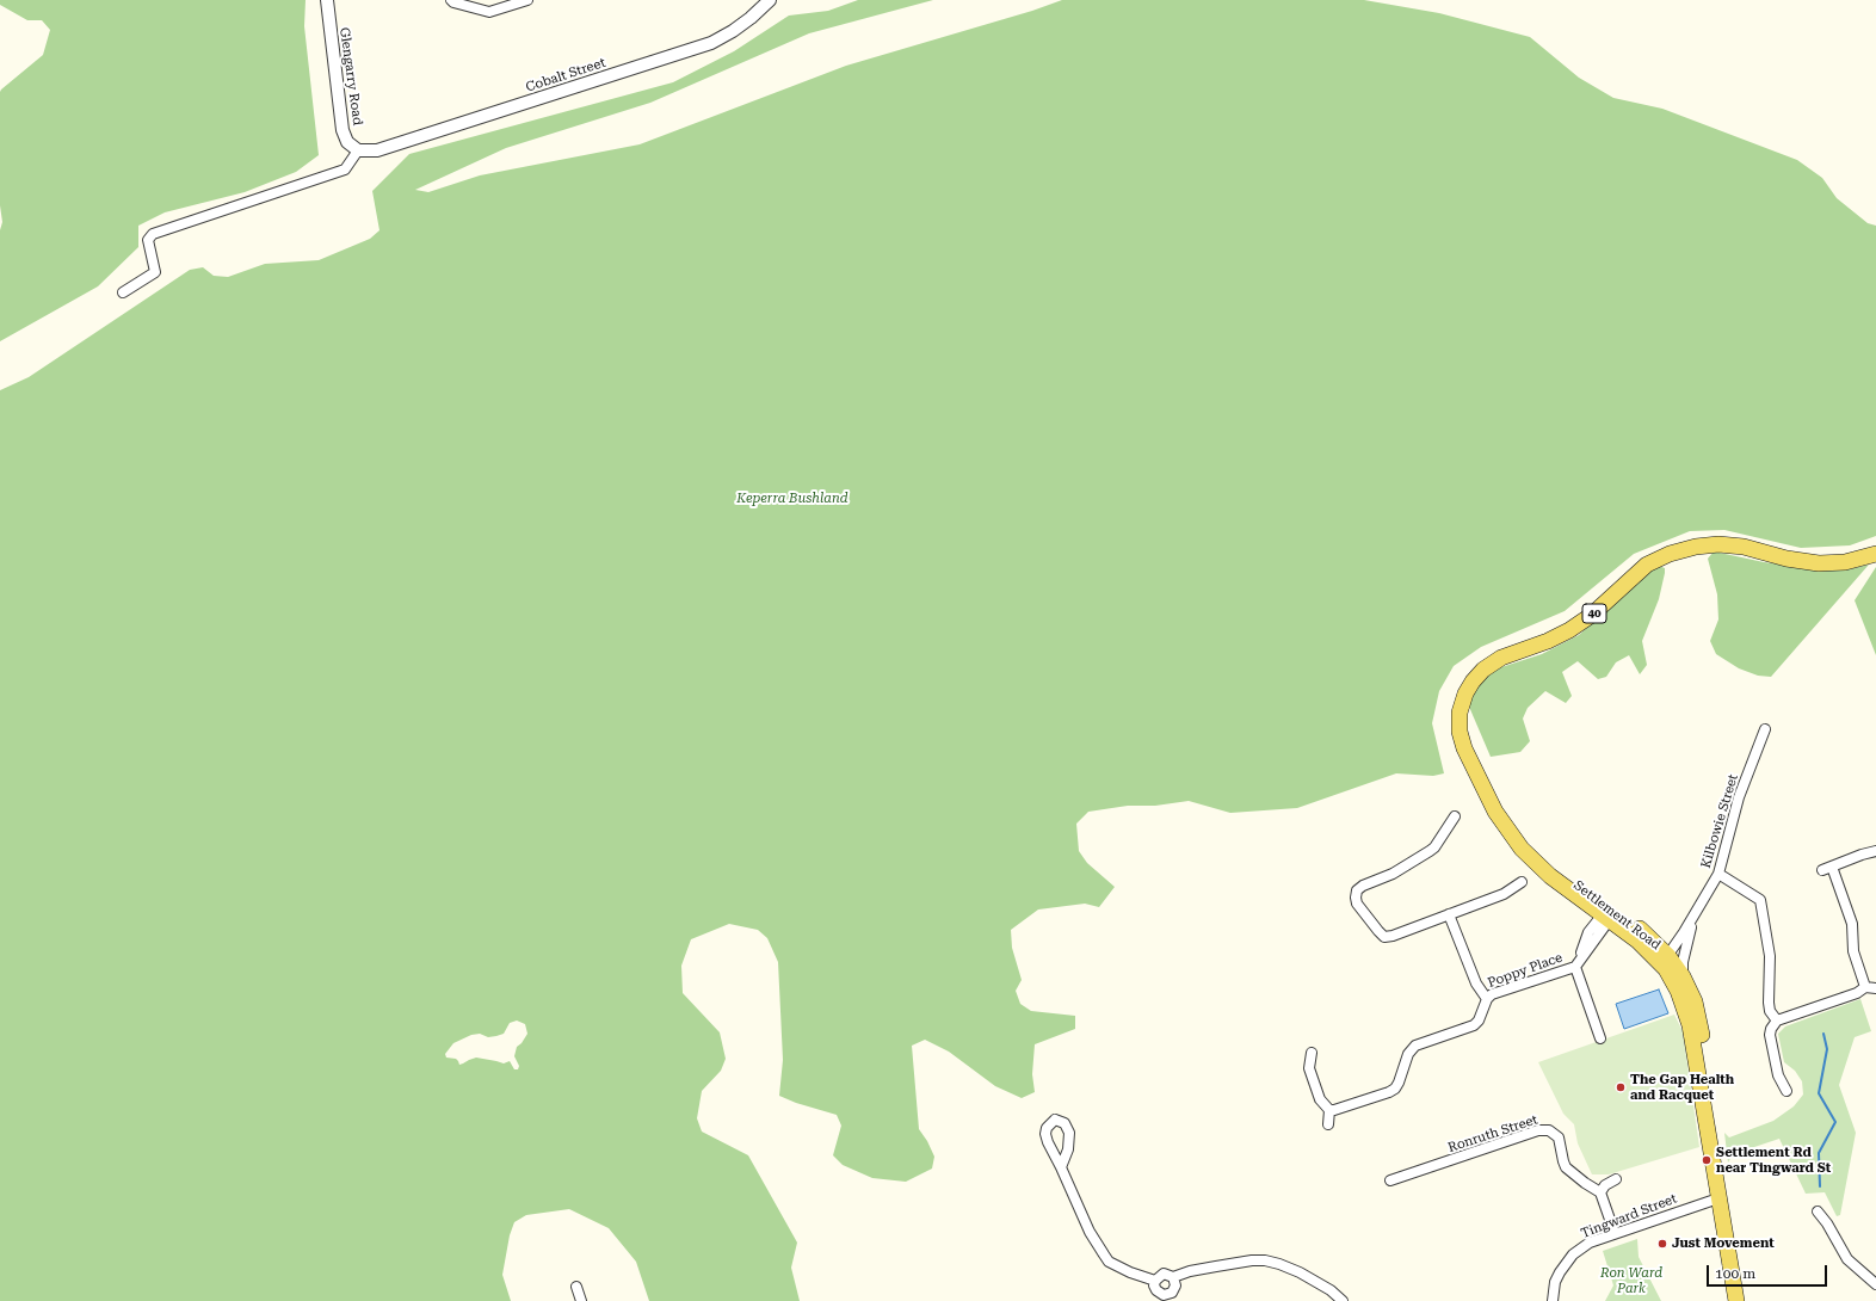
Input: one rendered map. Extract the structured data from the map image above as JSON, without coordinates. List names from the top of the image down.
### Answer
{
  "streets": {
    "main road": ["40", "Settlement Road"],
    "street": [
      "Cobalt Street",
      "Glengarry Road",
      "Kilbowie Street",
      "Poppy Place",
      "Ronruth Street",
      "Tingward Street"
    ]
  },
  "crossings": [
    ["Cobalt Street", "Glengarry Road"],
    ["Kilbowie Street", "Settlement Road"],
    ["Settlement Road", "Poppy Place"],
    ["Settlement Road", "Tingward Street"]
  ],
  "parks": ["Keperra Bushland", "Ron Ward Park"],
  "places": ["The Gap Health and Racquet", "Settlement Rd near Tingward St", "Just Movement"],
  "scale_bar": "100 m"
}
